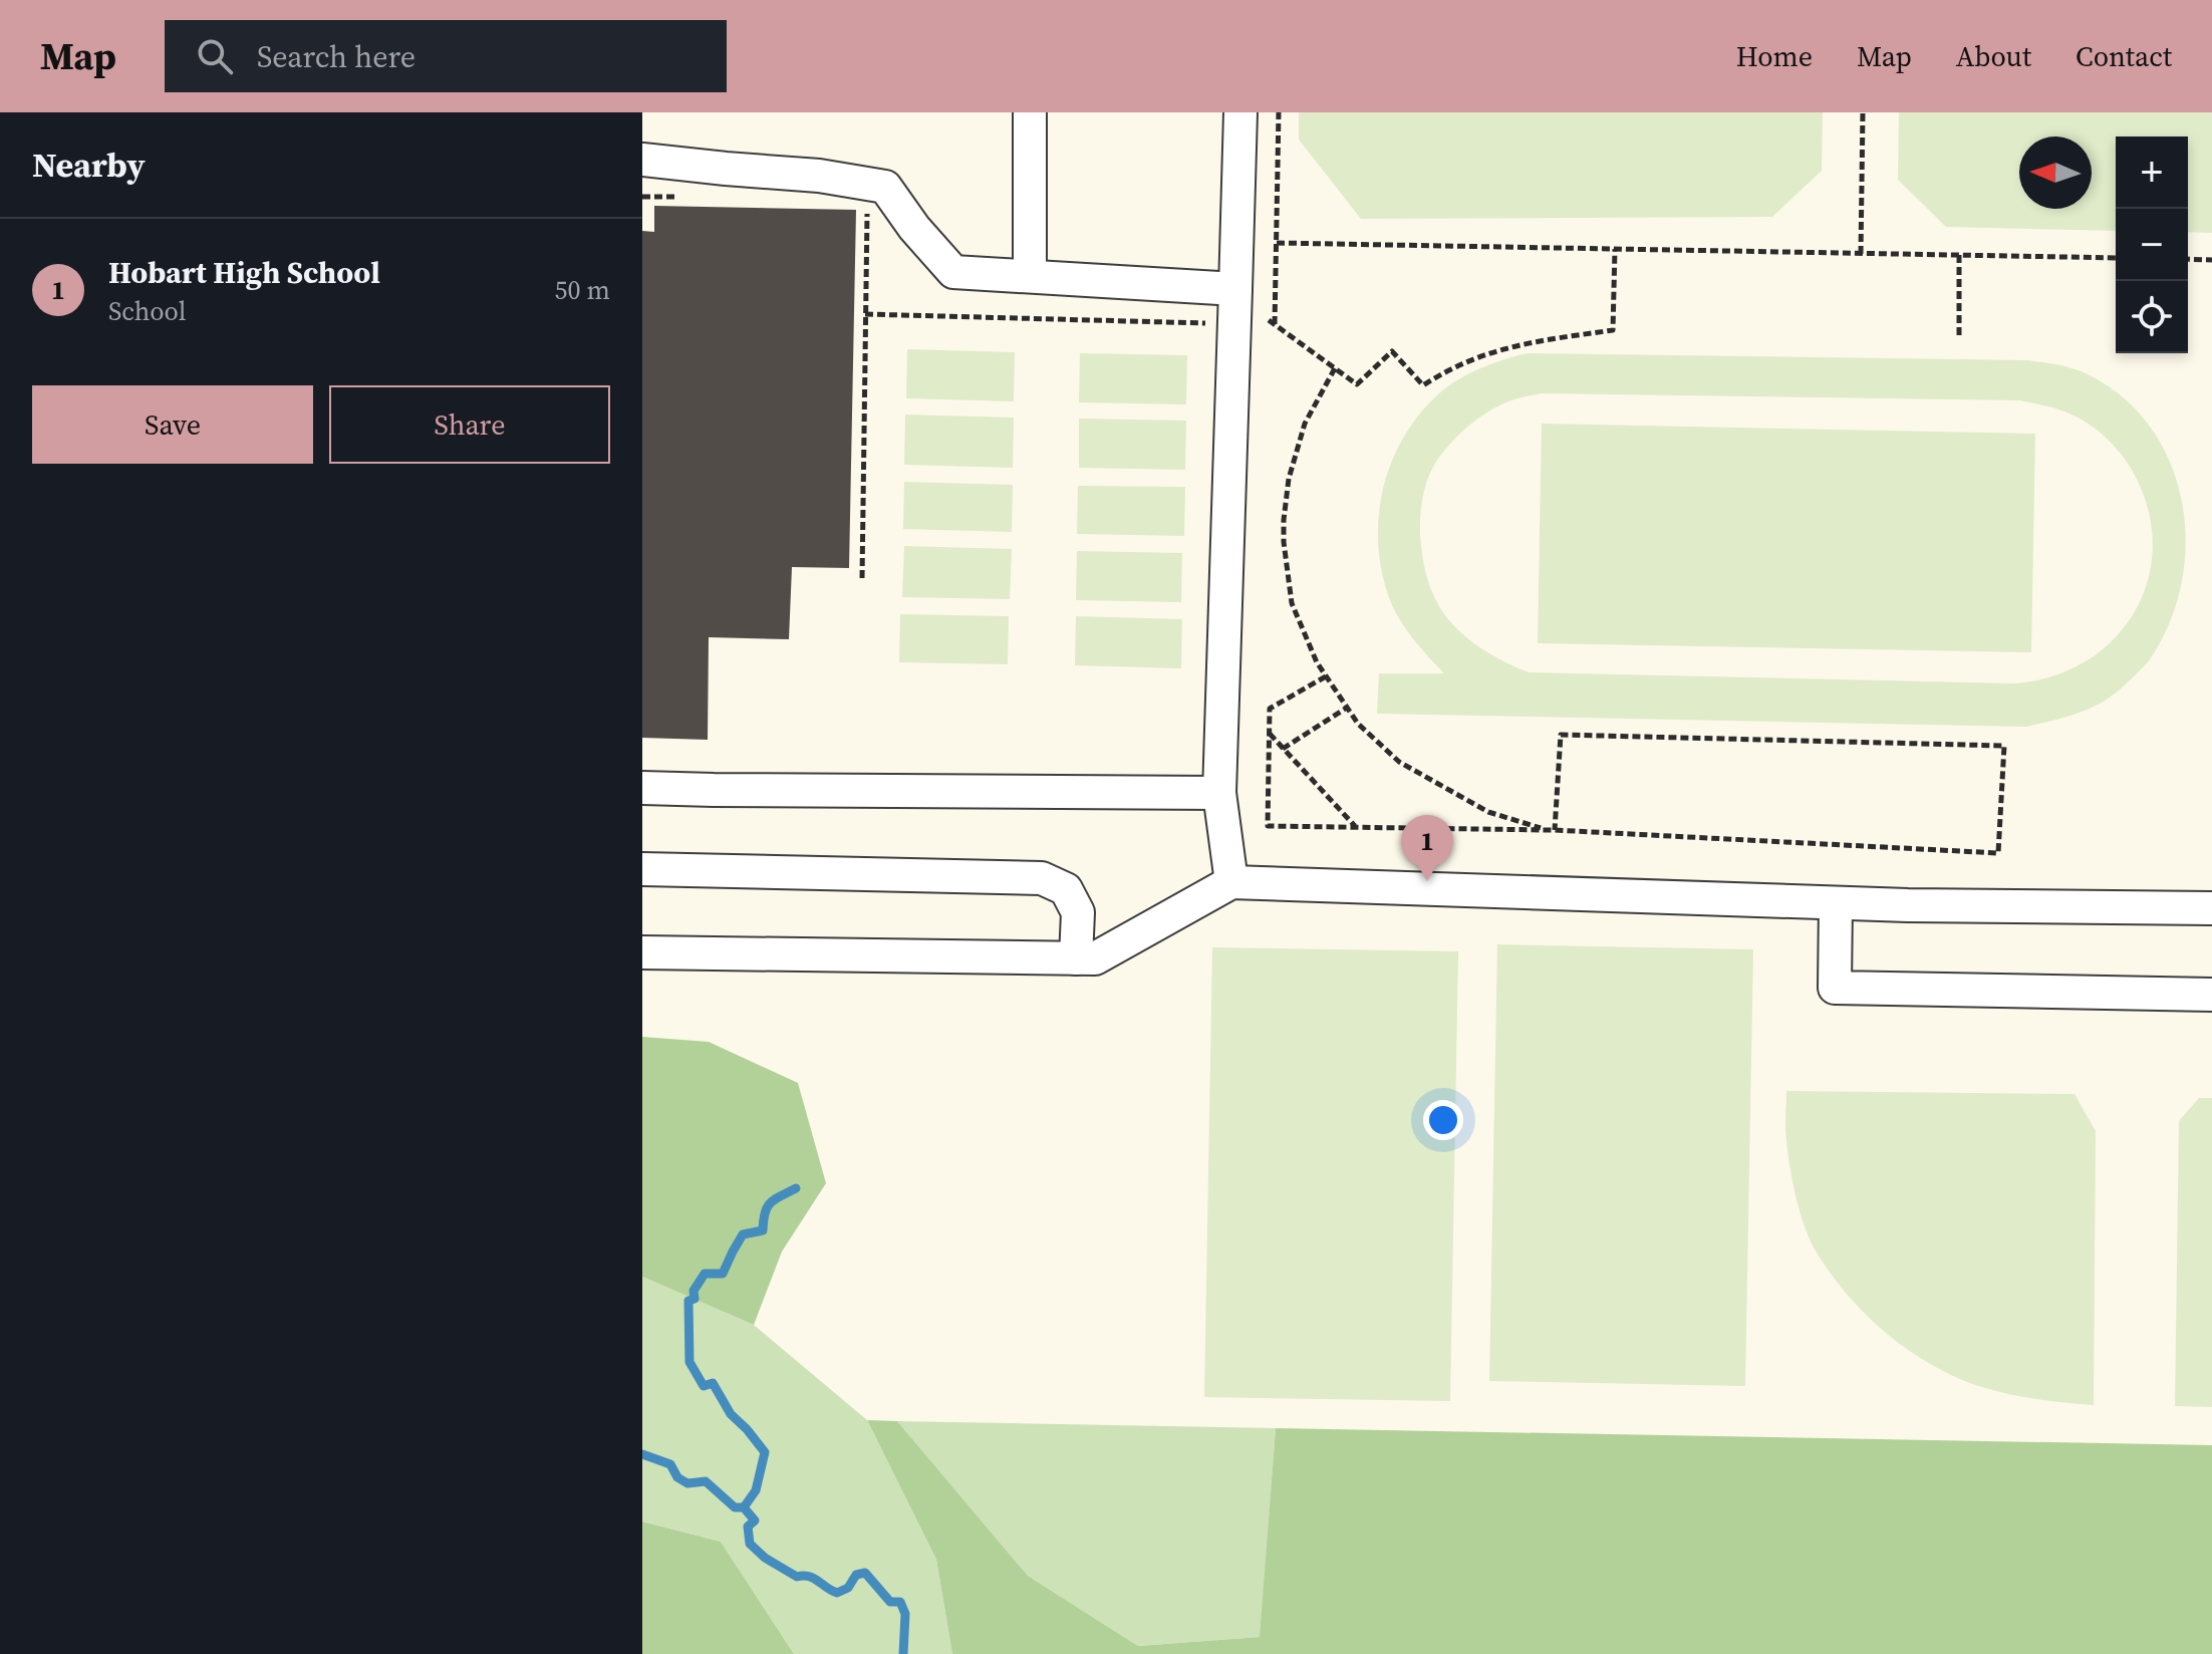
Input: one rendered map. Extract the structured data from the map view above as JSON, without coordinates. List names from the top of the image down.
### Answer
{
  "north": "left",
  "page": {
    "header": "Map",
    "search": "Search here",
    "nav": [
      "Home",
      "Map",
      "About",
      "Contact"
    ],
    "heading": "Nearby",
    "map_buttons": ["+", "−"],
    "list": [
      {
        "mark": "1",
        "name": "Hobart High School",
        "note": "School",
        "value": "50 m"
      }
    ],
    "buttons": ["Save", "Share"],
    "pins": "1"
  }
}
